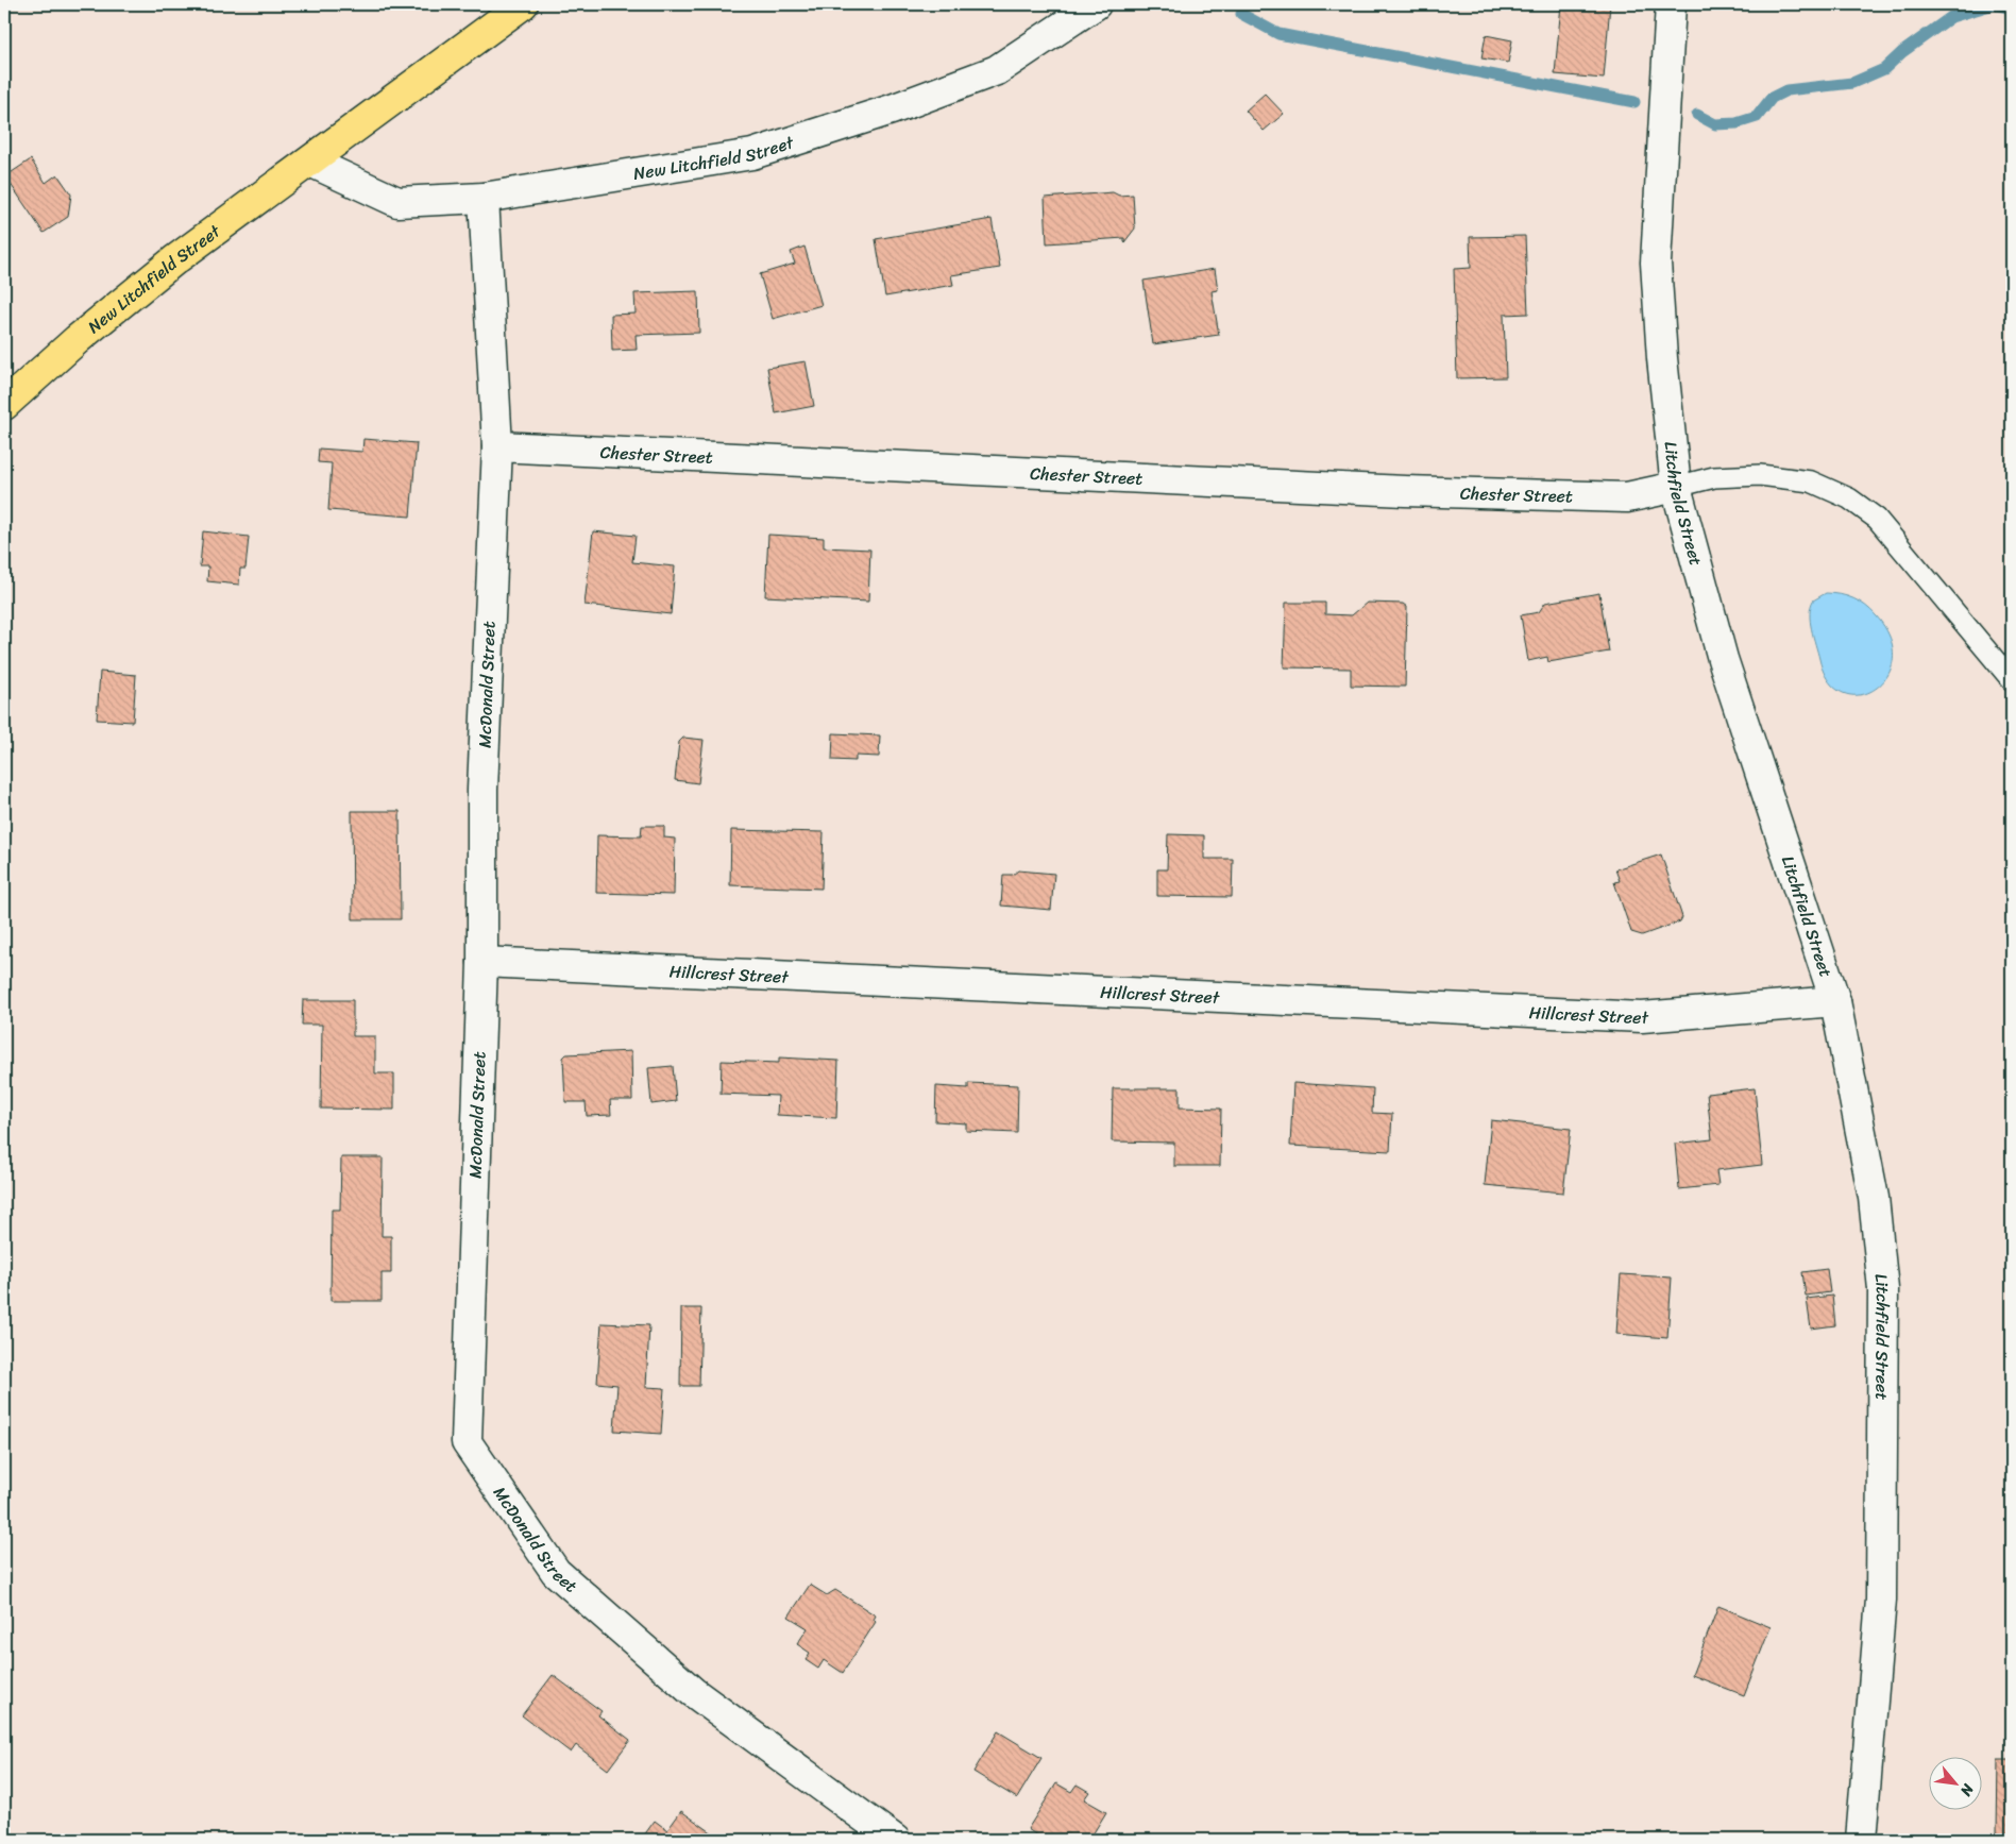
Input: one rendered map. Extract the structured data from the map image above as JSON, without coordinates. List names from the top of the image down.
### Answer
{
  "streets": {
    "highway": ["New Litchfield Street"],
    "street": [
      "Chester Street",
      "Litchfield Street",
      "McDonald Street",
      "Hillcrest Street"
    ]
  },
  "crossings": [
    ["New Litchfield Street", "McDonald Street"],
    ["Chester Street", "Litchfield Street"],
    ["Chester Street", "McDonald Street"],
    ["Litchfield Street", "Hillcrest Street"],
    ["McDonald Street", "Hillcrest Street"]
  ],
  "north": "bottom right"
}
